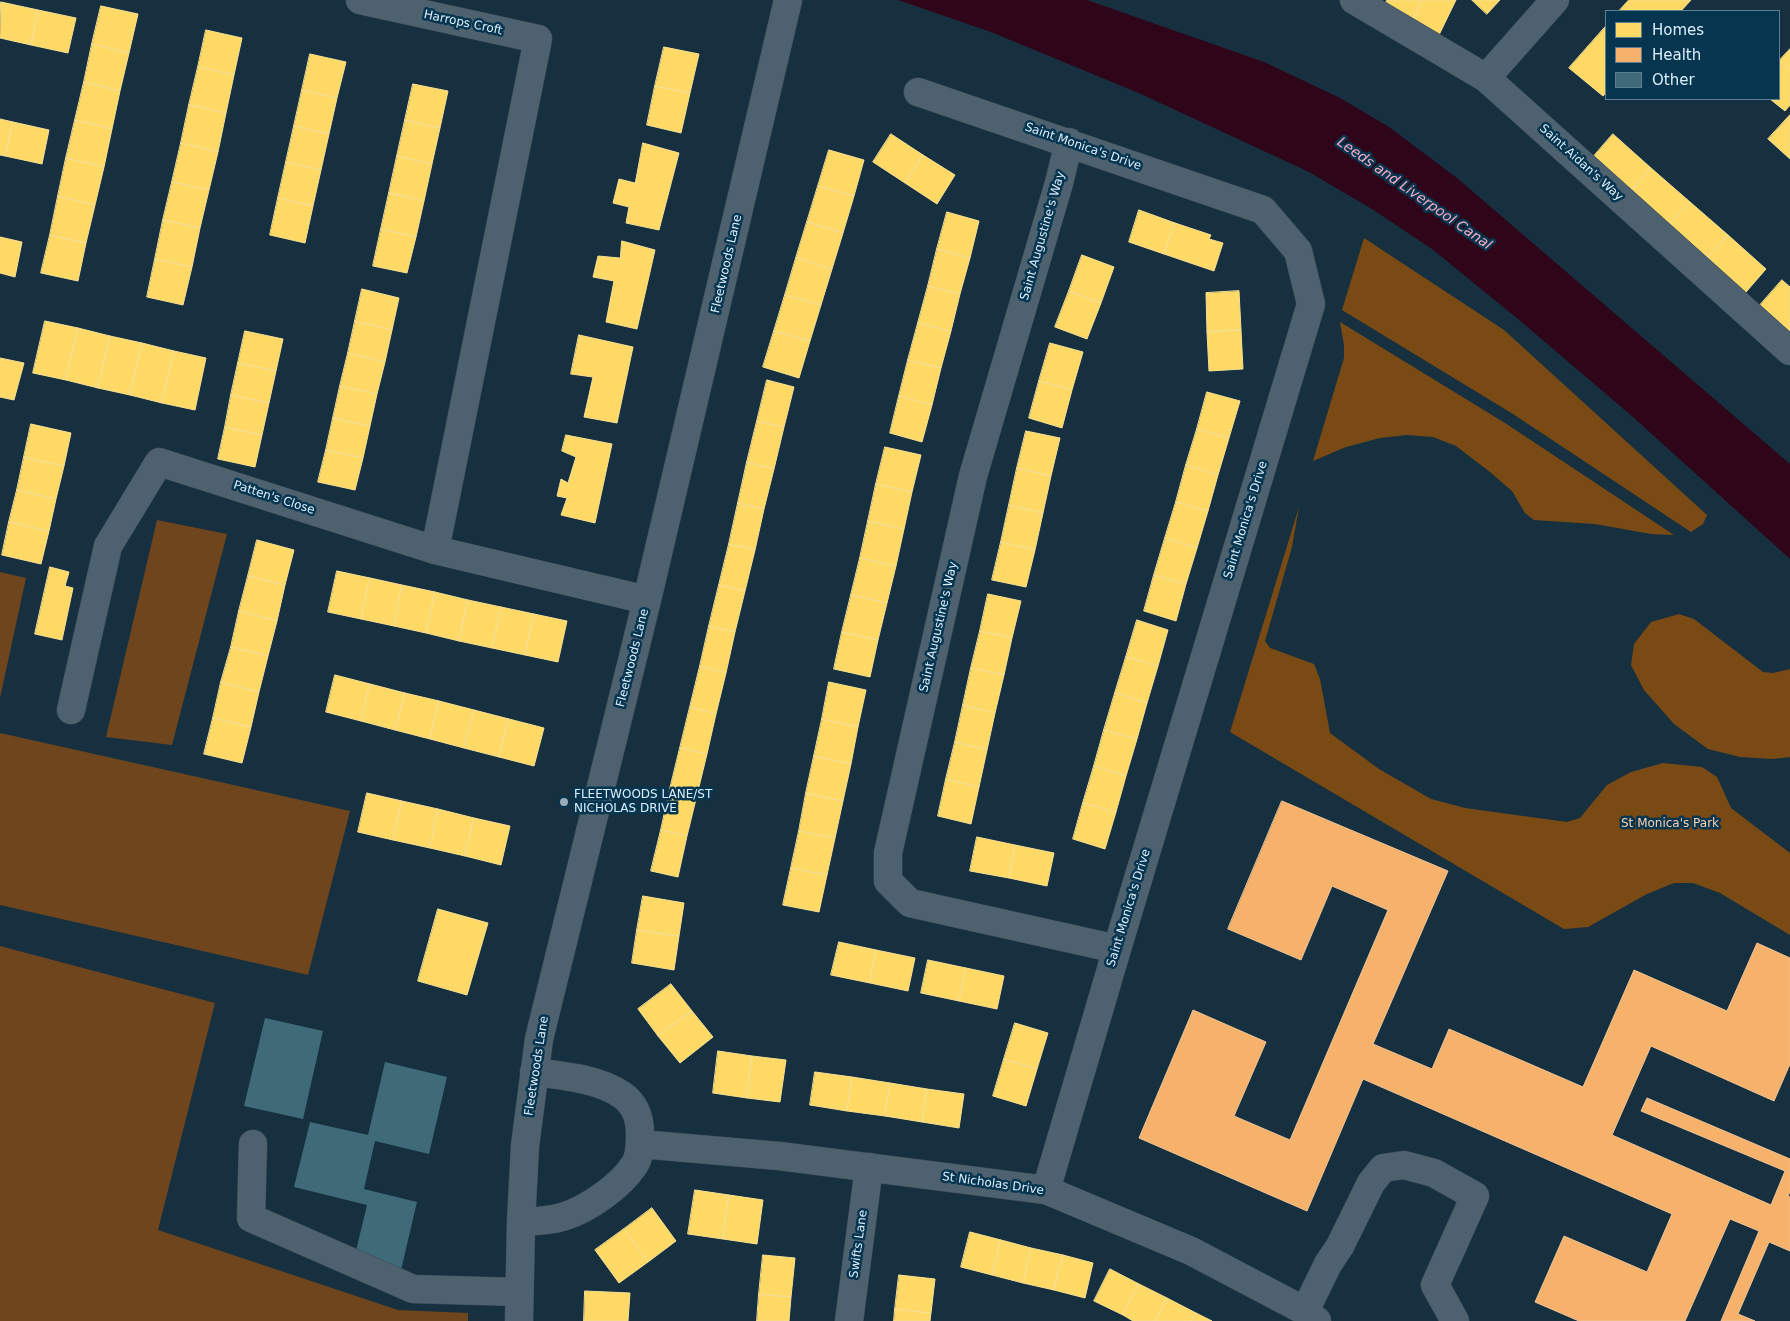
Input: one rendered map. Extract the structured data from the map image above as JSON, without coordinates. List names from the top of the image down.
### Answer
{
  "streets": {
    "street": [
      "Harrops Croft",
      "Saint Monica's Drive",
      "Saint Aidan's Way",
      "Saint Augustine's Way",
      "Fleetwoods Lane",
      "Patten's Close",
      "St Nicholas Drive",
      "Swifts Lane"
    ]
  },
  "crossings": [
    ["Harrops Croft", "Patten's Close"],
    ["Saint Monica's Drive", "Saint Augustine's Way"],
    ["Saint Monica's Drive", "St Nicholas Drive"],
    ["Fleetwoods Lane", "Patten's Close"],
    ["St Nicholas Drive", "Swifts Lane"]
  ],
  "water": ["Leeds and Liverpool Canal"],
  "parks": ["St Monica's Park"],
  "places": ["FLEETWOODS LANE/ST NICHOLAS DRIVE"],
  "legend": ["Homes", "Health", "Other"]
}
